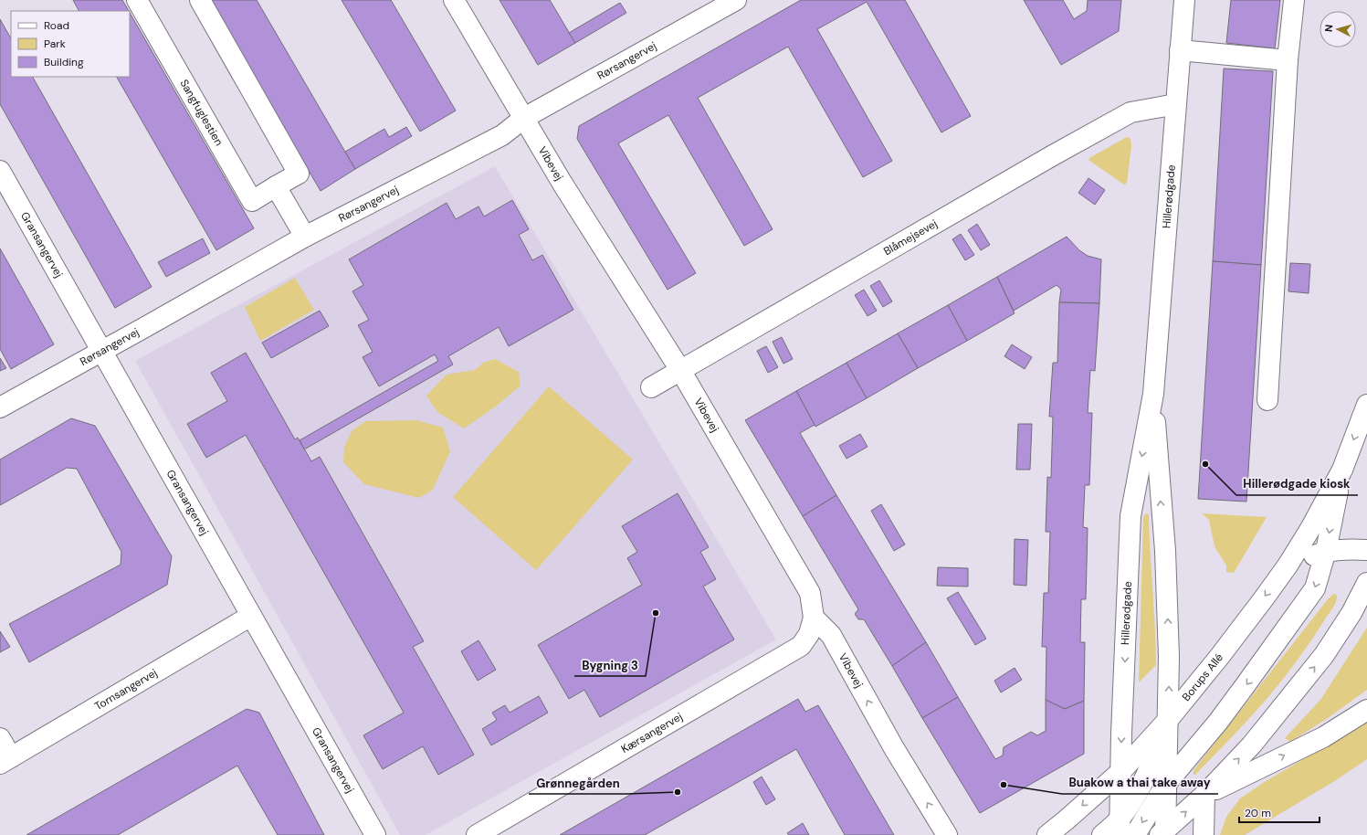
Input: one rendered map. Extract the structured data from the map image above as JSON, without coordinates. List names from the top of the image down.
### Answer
{
  "streets": {
    "street": [
      "Rørsangervej",
      "Sangfuglestien",
      "Vibevej",
      "Hillerødgade",
      "Blåmejsevej",
      "Gransangervej",
      "Borups Allé",
      "Tornsangervej",
      "Kærsangervej"
    ]
  },
  "crossings": [
    ["Rørsangervej", "Vibevej"],
    ["Rørsangervej", "Gransangervej"],
    ["Vibevej", "Blåmejsevej"],
    ["Vibevej", "Kærsangervej"],
    ["Hillerødgade", "Blåmejsevej"],
    ["Hillerødgade", "Borups Allé"],
    ["Gransangervej", "Tornsangervej"]
  ],
  "places": [
    "Hillerødgade kiosk",
    "Bygning 3",
    "Buakow a thai take away",
    "Grønnegården"
  ],
  "legend": ["Road", "Park", "Building"],
  "scale_bar": "20 m",
  "north": "left"
}
